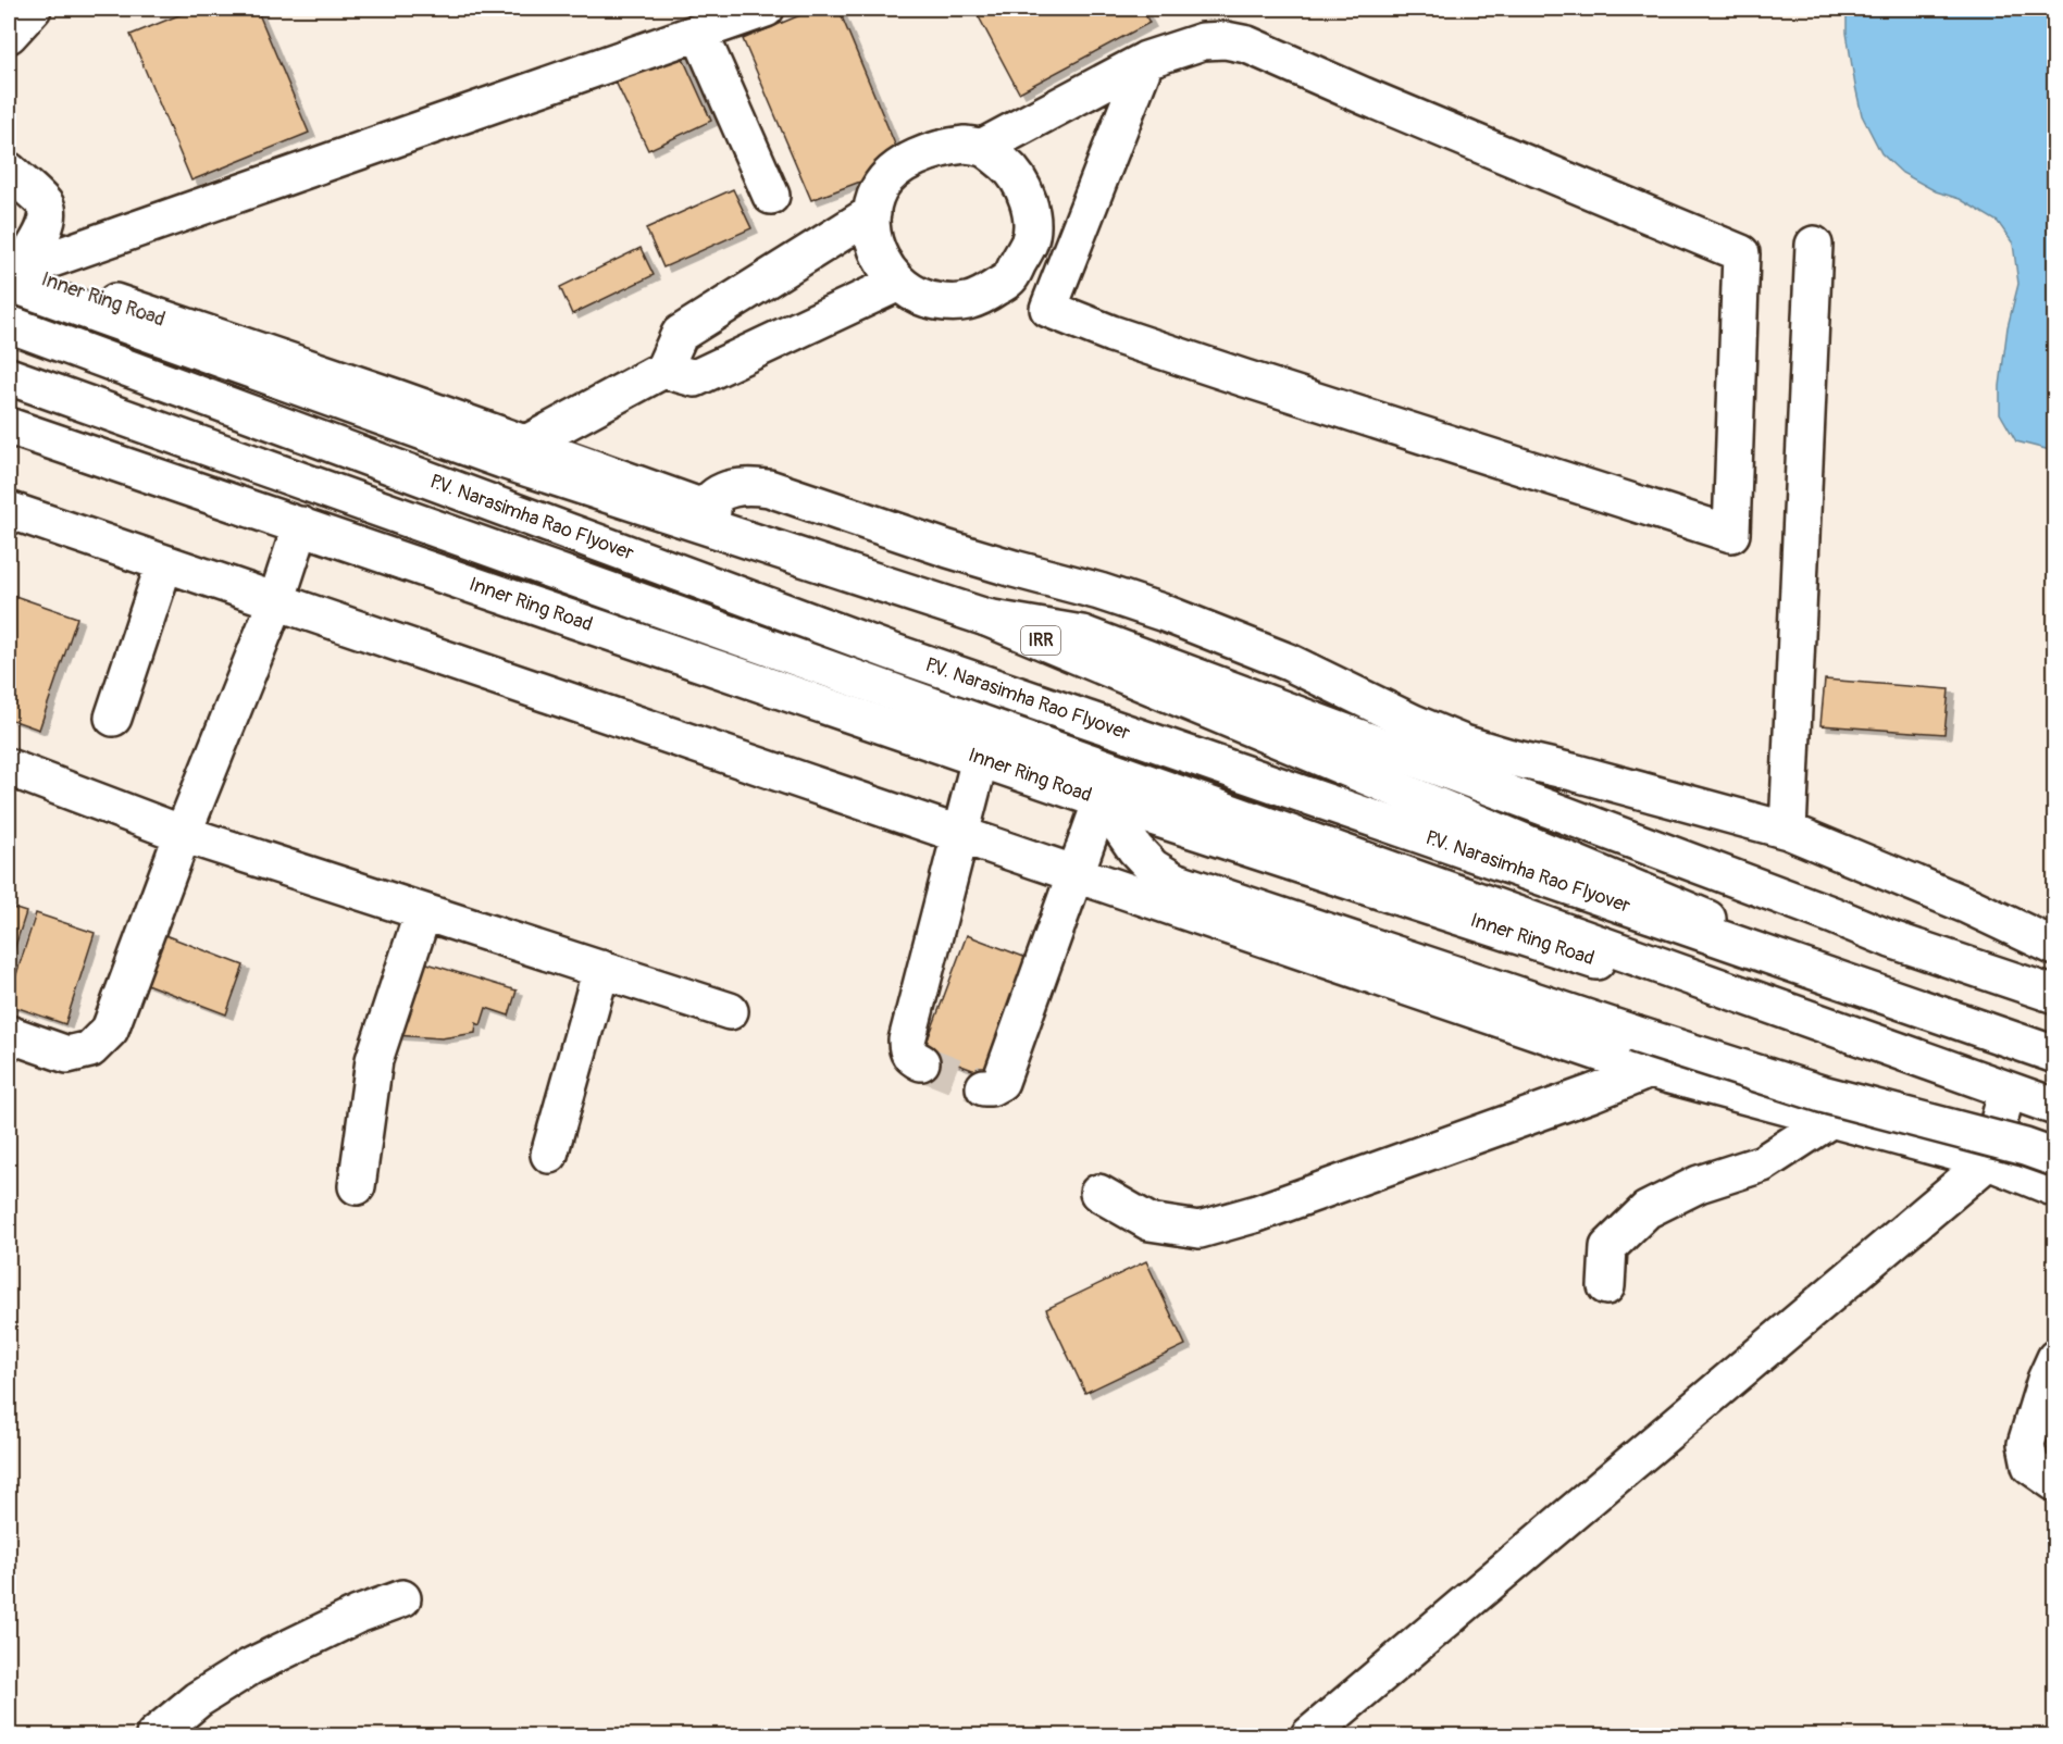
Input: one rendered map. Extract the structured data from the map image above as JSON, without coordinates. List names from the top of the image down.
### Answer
{
  "streets": {
    "main road": ["Inner Ring Road", "P.V. Narasimha Rao Flyover", "IRR"]
  }
}
